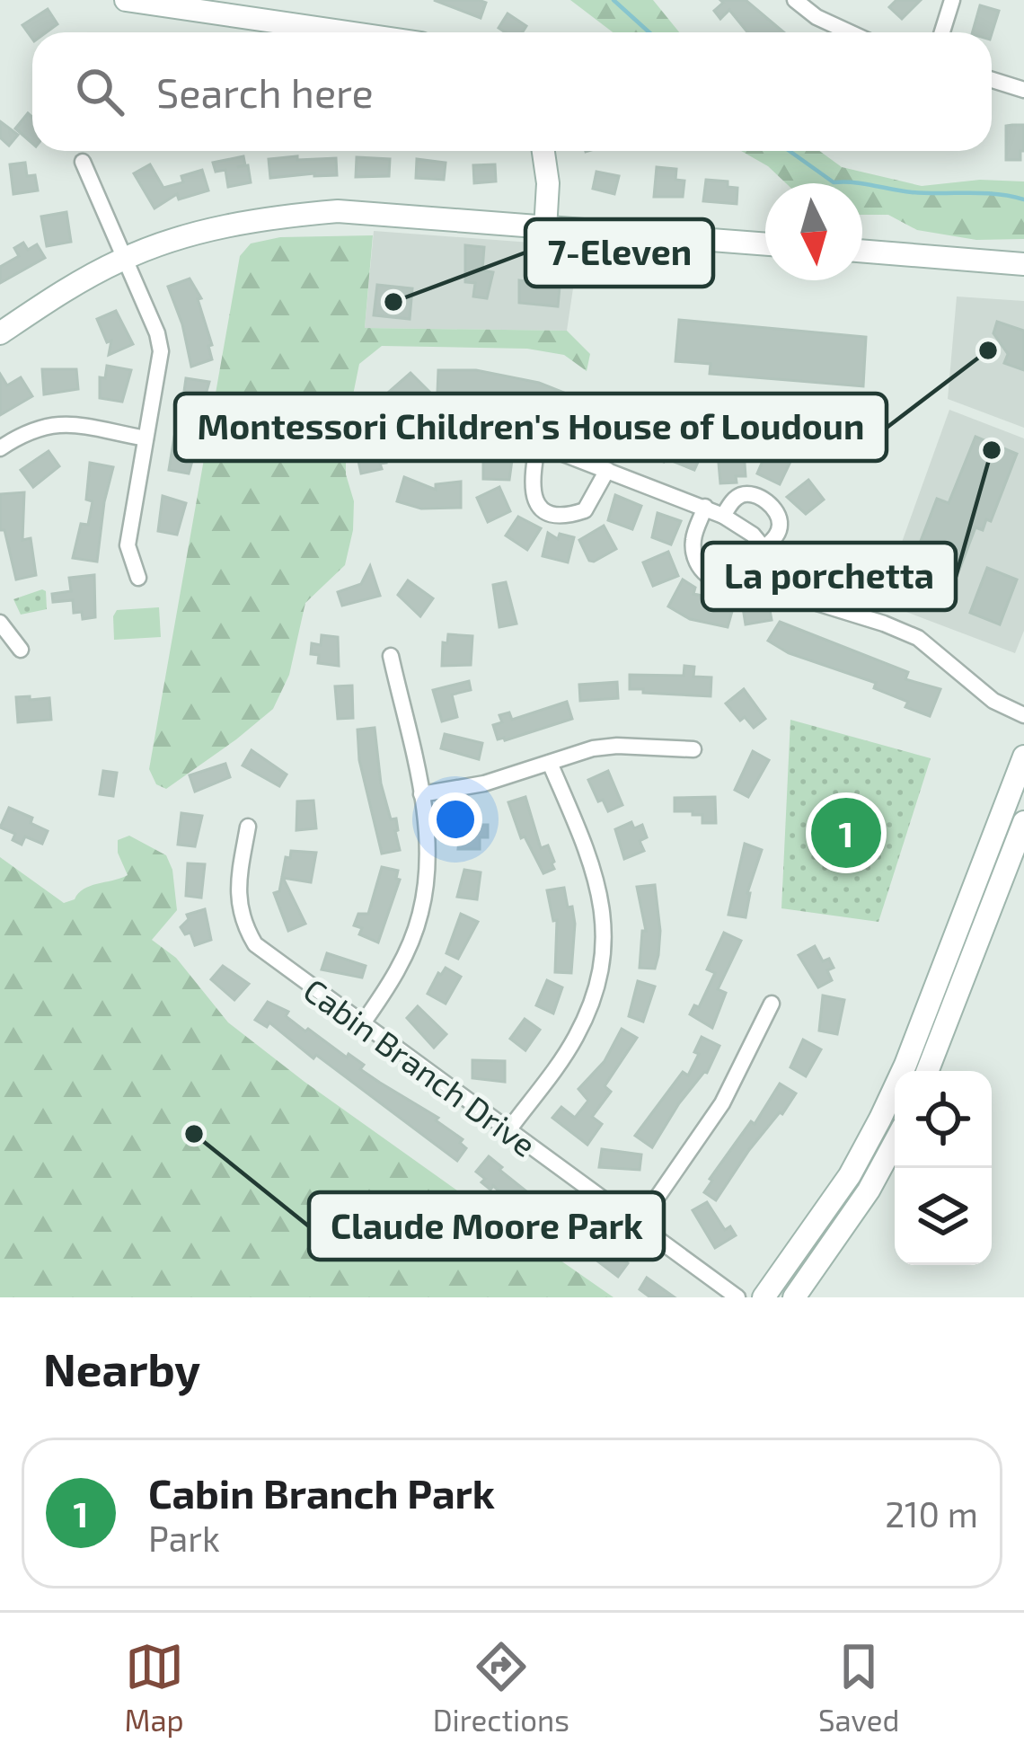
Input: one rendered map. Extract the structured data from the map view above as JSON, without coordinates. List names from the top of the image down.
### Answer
{
  "streets": {
    "street": ["Cabin Branch Drive"]
  },
  "places": [
    "7-Eleven",
    "Montessori Children's House of Loudoun",
    "La porchetta",
    "Claude Moore Park"
  ],
  "north": "bottom",
  "page": {
    "search": "Search here",
    "pins": "1",
    "heading": "Nearby",
    "list": [
      {
        "mark": "1",
        "name": "Cabin Branch Park",
        "note": "Park",
        "value": "210 m"
      }
    ],
    "nav": ["Map", "Directions", "Saved"]
  }
}
